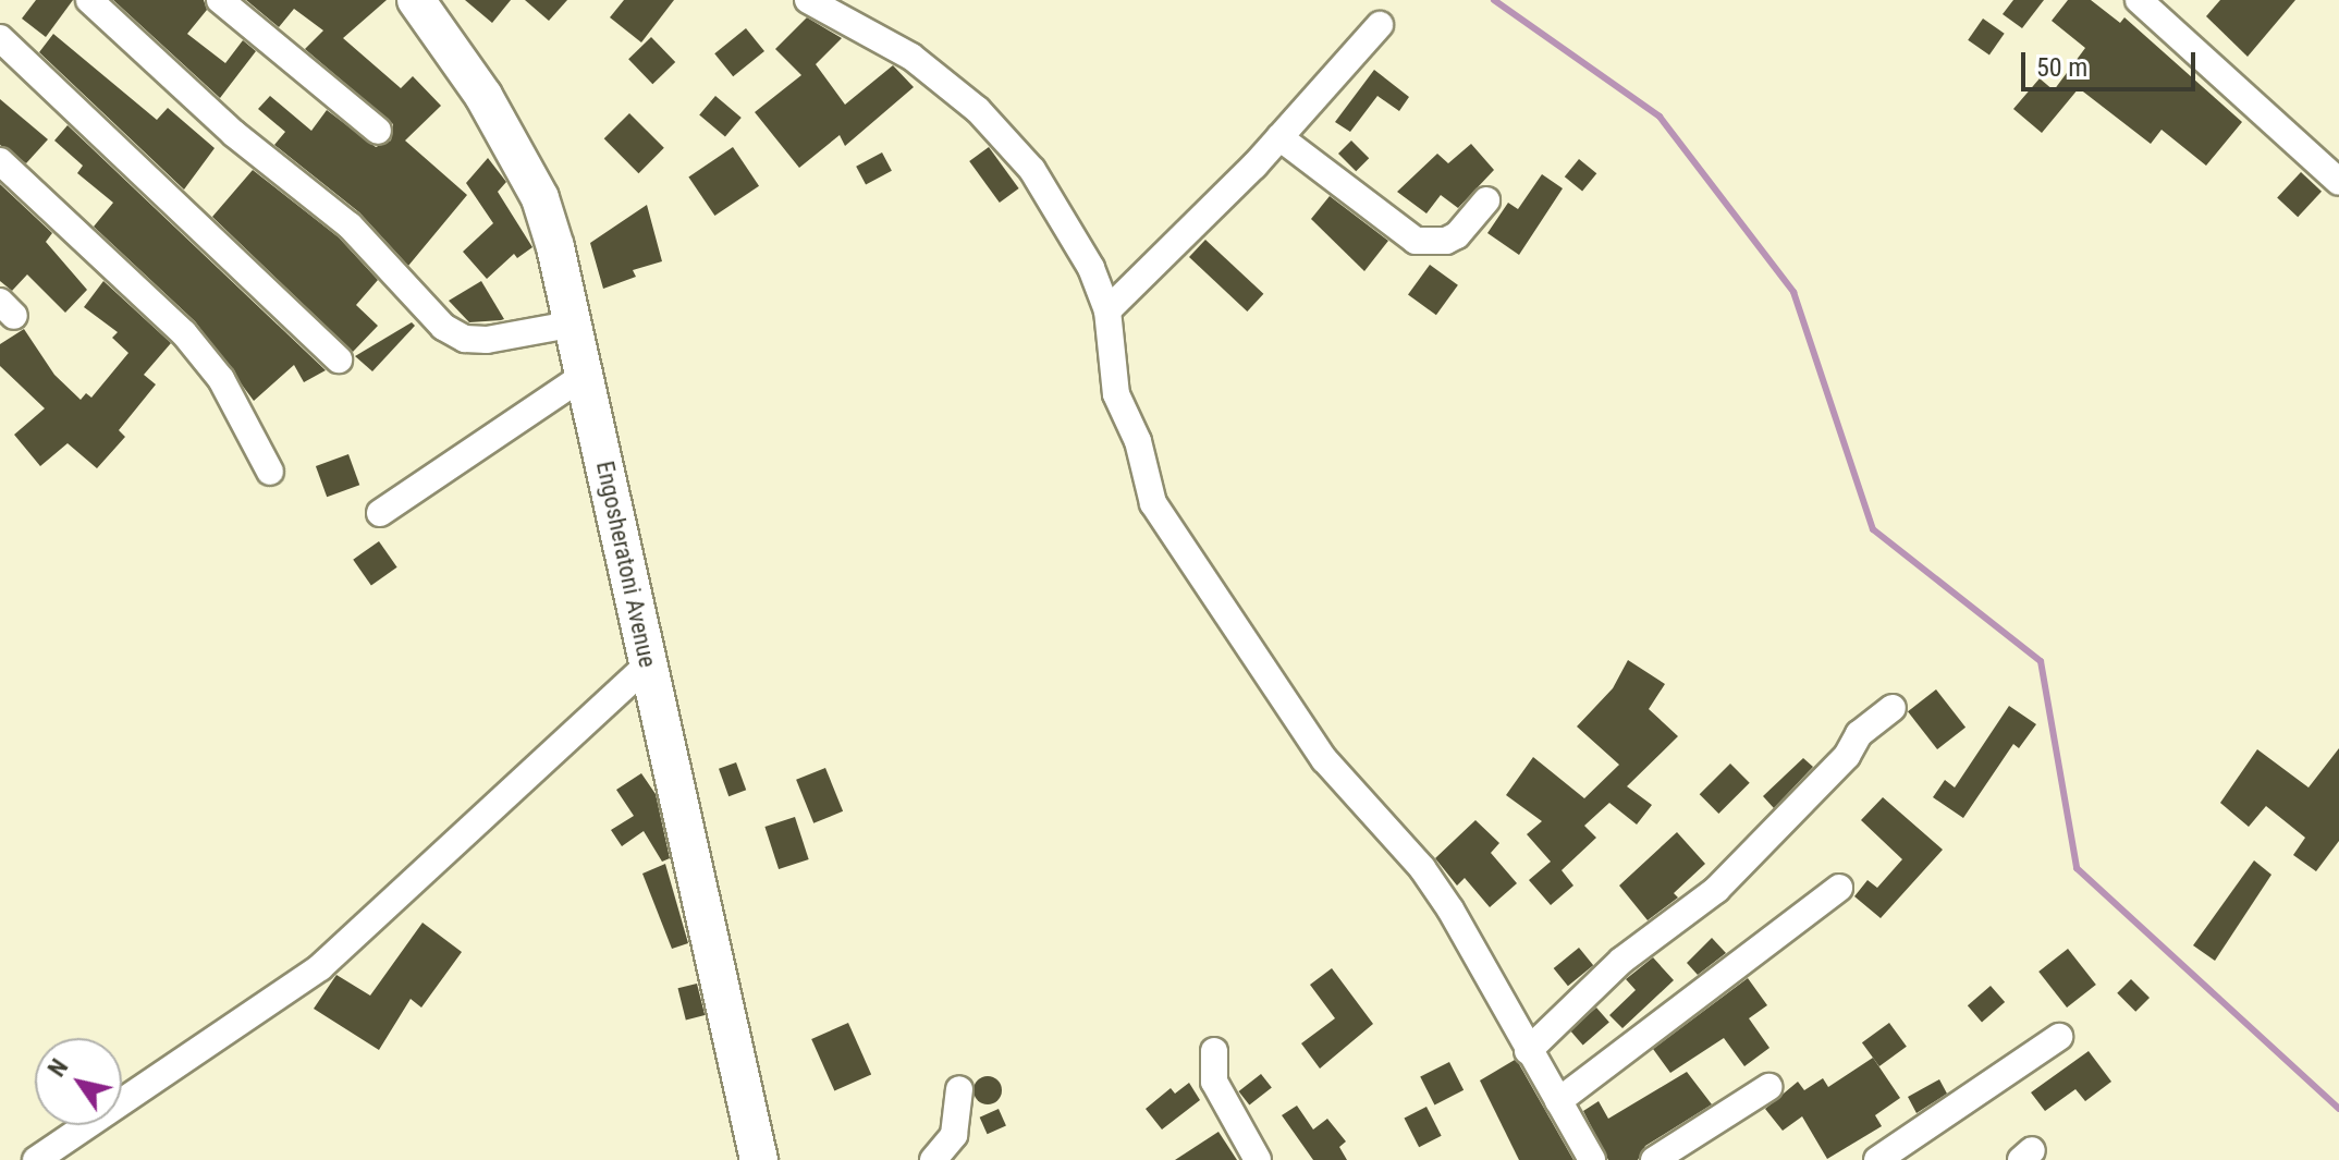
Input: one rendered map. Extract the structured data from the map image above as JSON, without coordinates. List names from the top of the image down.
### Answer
{
  "streets": {
    "street": ["Engosheratoni Avenue"]
  },
  "scale_bar": "50 m",
  "north": "top left"
}
